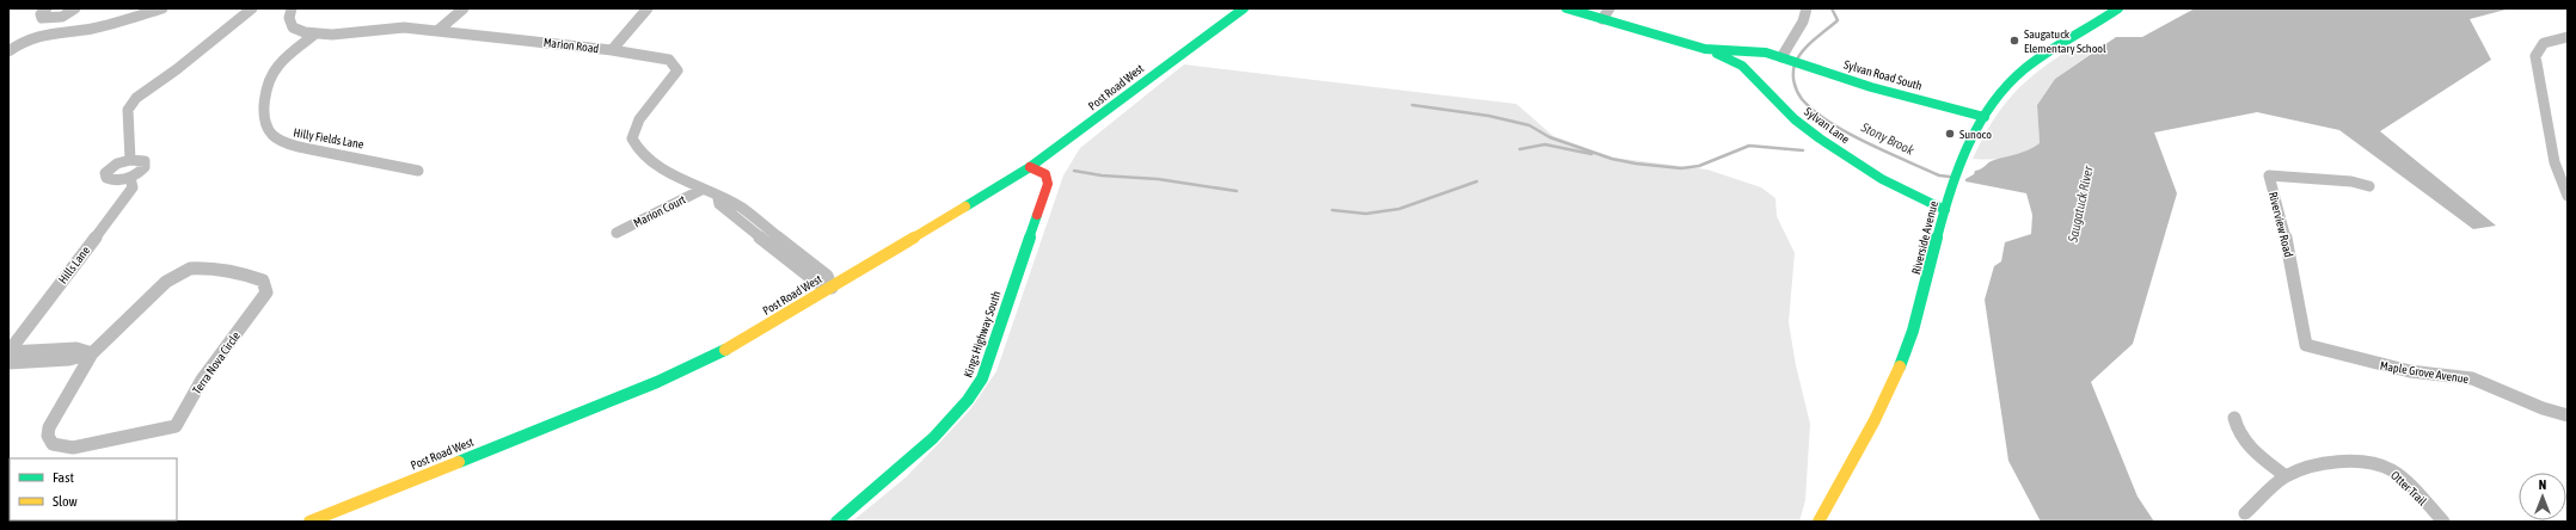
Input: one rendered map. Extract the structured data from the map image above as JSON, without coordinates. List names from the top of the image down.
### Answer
{
  "streets": {
    "main road": [
      "Sylvan Road South",
      "Post Road West",
      "Sylvan Lane",
      "Riverside Avenue",
      "Kings Highway South"
    ],
    "street": [
      "Marion Road",
      "Hilly Fields Lane",
      "Marion Court",
      "Riverview Road",
      "Hills Lane",
      "Terra Nova Circle",
      "Maple Grove Avenue",
      "Otter Trail"
    ]
  },
  "crossings": [
    ["Marion Road", "Post Road West"],
    ["Marion Road", "Hilly Fields Lane"],
    ["Marion Road", "Marion Court"],
    ["Sylvan Road South", "Sylvan Lane"],
    ["Sylvan Road South", "Riverside Avenue"],
    ["Post Road West", "Kings Highway South"],
    ["Sylvan Lane", "Riverside Avenue"],
    ["Riverview Road", "Maple Grove Avenue"]
  ],
  "water": ["Stony Brook", "Saugatuck River"],
  "places": ["Saugatuck Elementary School", "Sunoco"],
  "legend": ["Fast", "Slow"],
  "north": "top"
}
